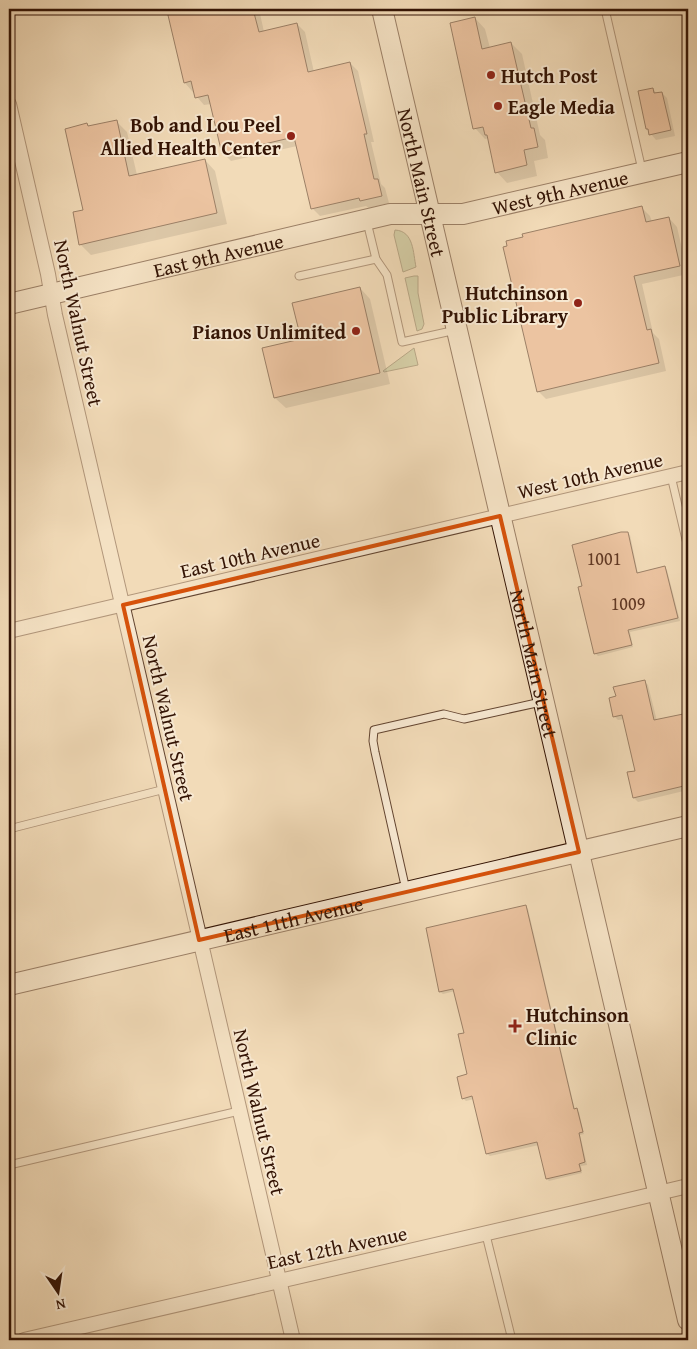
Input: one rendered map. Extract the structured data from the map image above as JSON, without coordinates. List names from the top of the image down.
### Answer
{
  "streets": {
    "street": [
      "North Main Street",
      "West 9th Avenue",
      "East 9th Avenue",
      "North Walnut Street",
      "West 10th Avenue",
      "East 10th Avenue",
      "East 11th Avenue",
      "East 12th Avenue"
    ]
  },
  "crossings": [
    ["North Main Street", "West 9th Avenue"],
    ["North Main Street", "East 9th Avenue"],
    ["North Main Street", "West 10th Avenue"],
    ["North Main Street", "East 10th Avenue"],
    ["North Main Street", "East 11th Avenue"],
    ["North Main Street", "East 12th Avenue"],
    ["West 9th Avenue", "East 9th Avenue"],
    ["East 9th Avenue", "North Walnut Street"],
    ["North Walnut Street", "East 10th Avenue"],
    ["North Walnut Street", "East 11th Avenue"],
    ["North Walnut Street", "East 12th Avenue"],
    ["West 10th Avenue", "East 10th Avenue"]
  ],
  "places": {
    "other": [
      "Hutch Post",
      "Eagle Media",
      "Bob and Lou Peel Allied Health Center",
      "Hutchinson Public Library",
      "Pianos Unlimited"
    ],
    "health": ["Hutchinson Clinic"]
  },
  "house_numbers": ["1001", "1009"],
  "north": "bottom"
}
